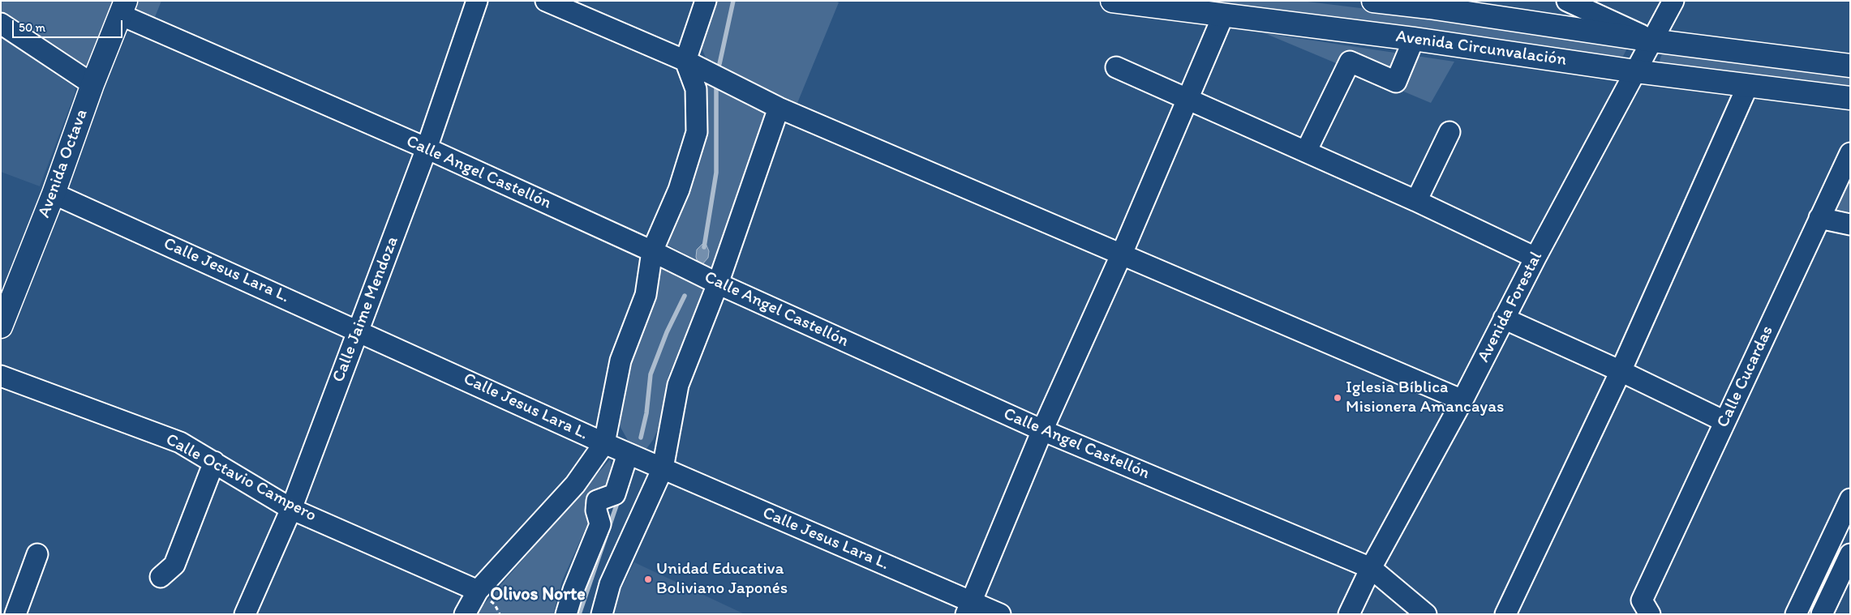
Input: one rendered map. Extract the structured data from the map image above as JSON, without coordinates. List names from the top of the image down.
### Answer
{
  "streets": {
    "main road": ["Avenida Circunvalación", "Avenida Octava"],
    "street": [
      "Calle Angel Castellón",
      "Calle Jesus Lara L.",
      "Avenida Forestal",
      "Calle Jaime Mendoza",
      "Calle Cucardas",
      "Calle Octavio Campero"
    ]
  },
  "crossings": [
    ["Avenida Circunvalación", "Avenida Forestal"],
    ["Avenida Octava", "Calle Angel Castellón"],
    ["Avenida Octava", "Calle Jesus Lara L."],
    ["Calle Angel Castellón", "Avenida Forestal"],
    ["Calle Angel Castellón", "Calle Jaime Mendoza"],
    ["Calle Jesus Lara L.", "Calle Jaime Mendoza"],
    ["Calle Jaime Mendoza", "Calle Octavio Campero"]
  ],
  "districts": ["Olivos Norte"],
  "places": ["Iglesia Bíblica Misionera Amancayas", "Unidad Educativa Boliviano Japonés"],
  "scale_bar": "50 m"
}
